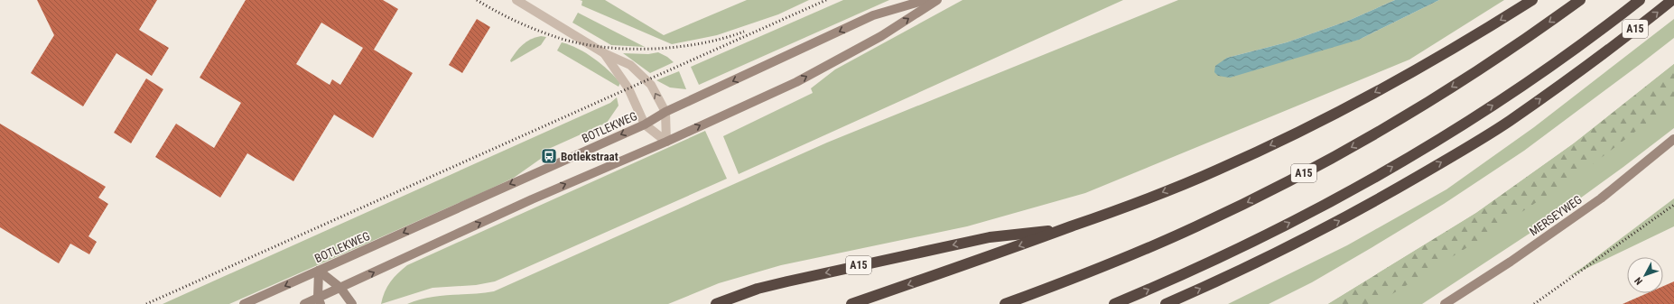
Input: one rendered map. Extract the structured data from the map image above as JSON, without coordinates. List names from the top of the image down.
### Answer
{
  "streets": {
    "highway": ["A15"],
    "main road": ["BOTLEKWEG", "MERSEYWEG"]
  },
  "places": {
    "bus stop": ["Botlekstraat"]
  },
  "north": "bottom left"
}
